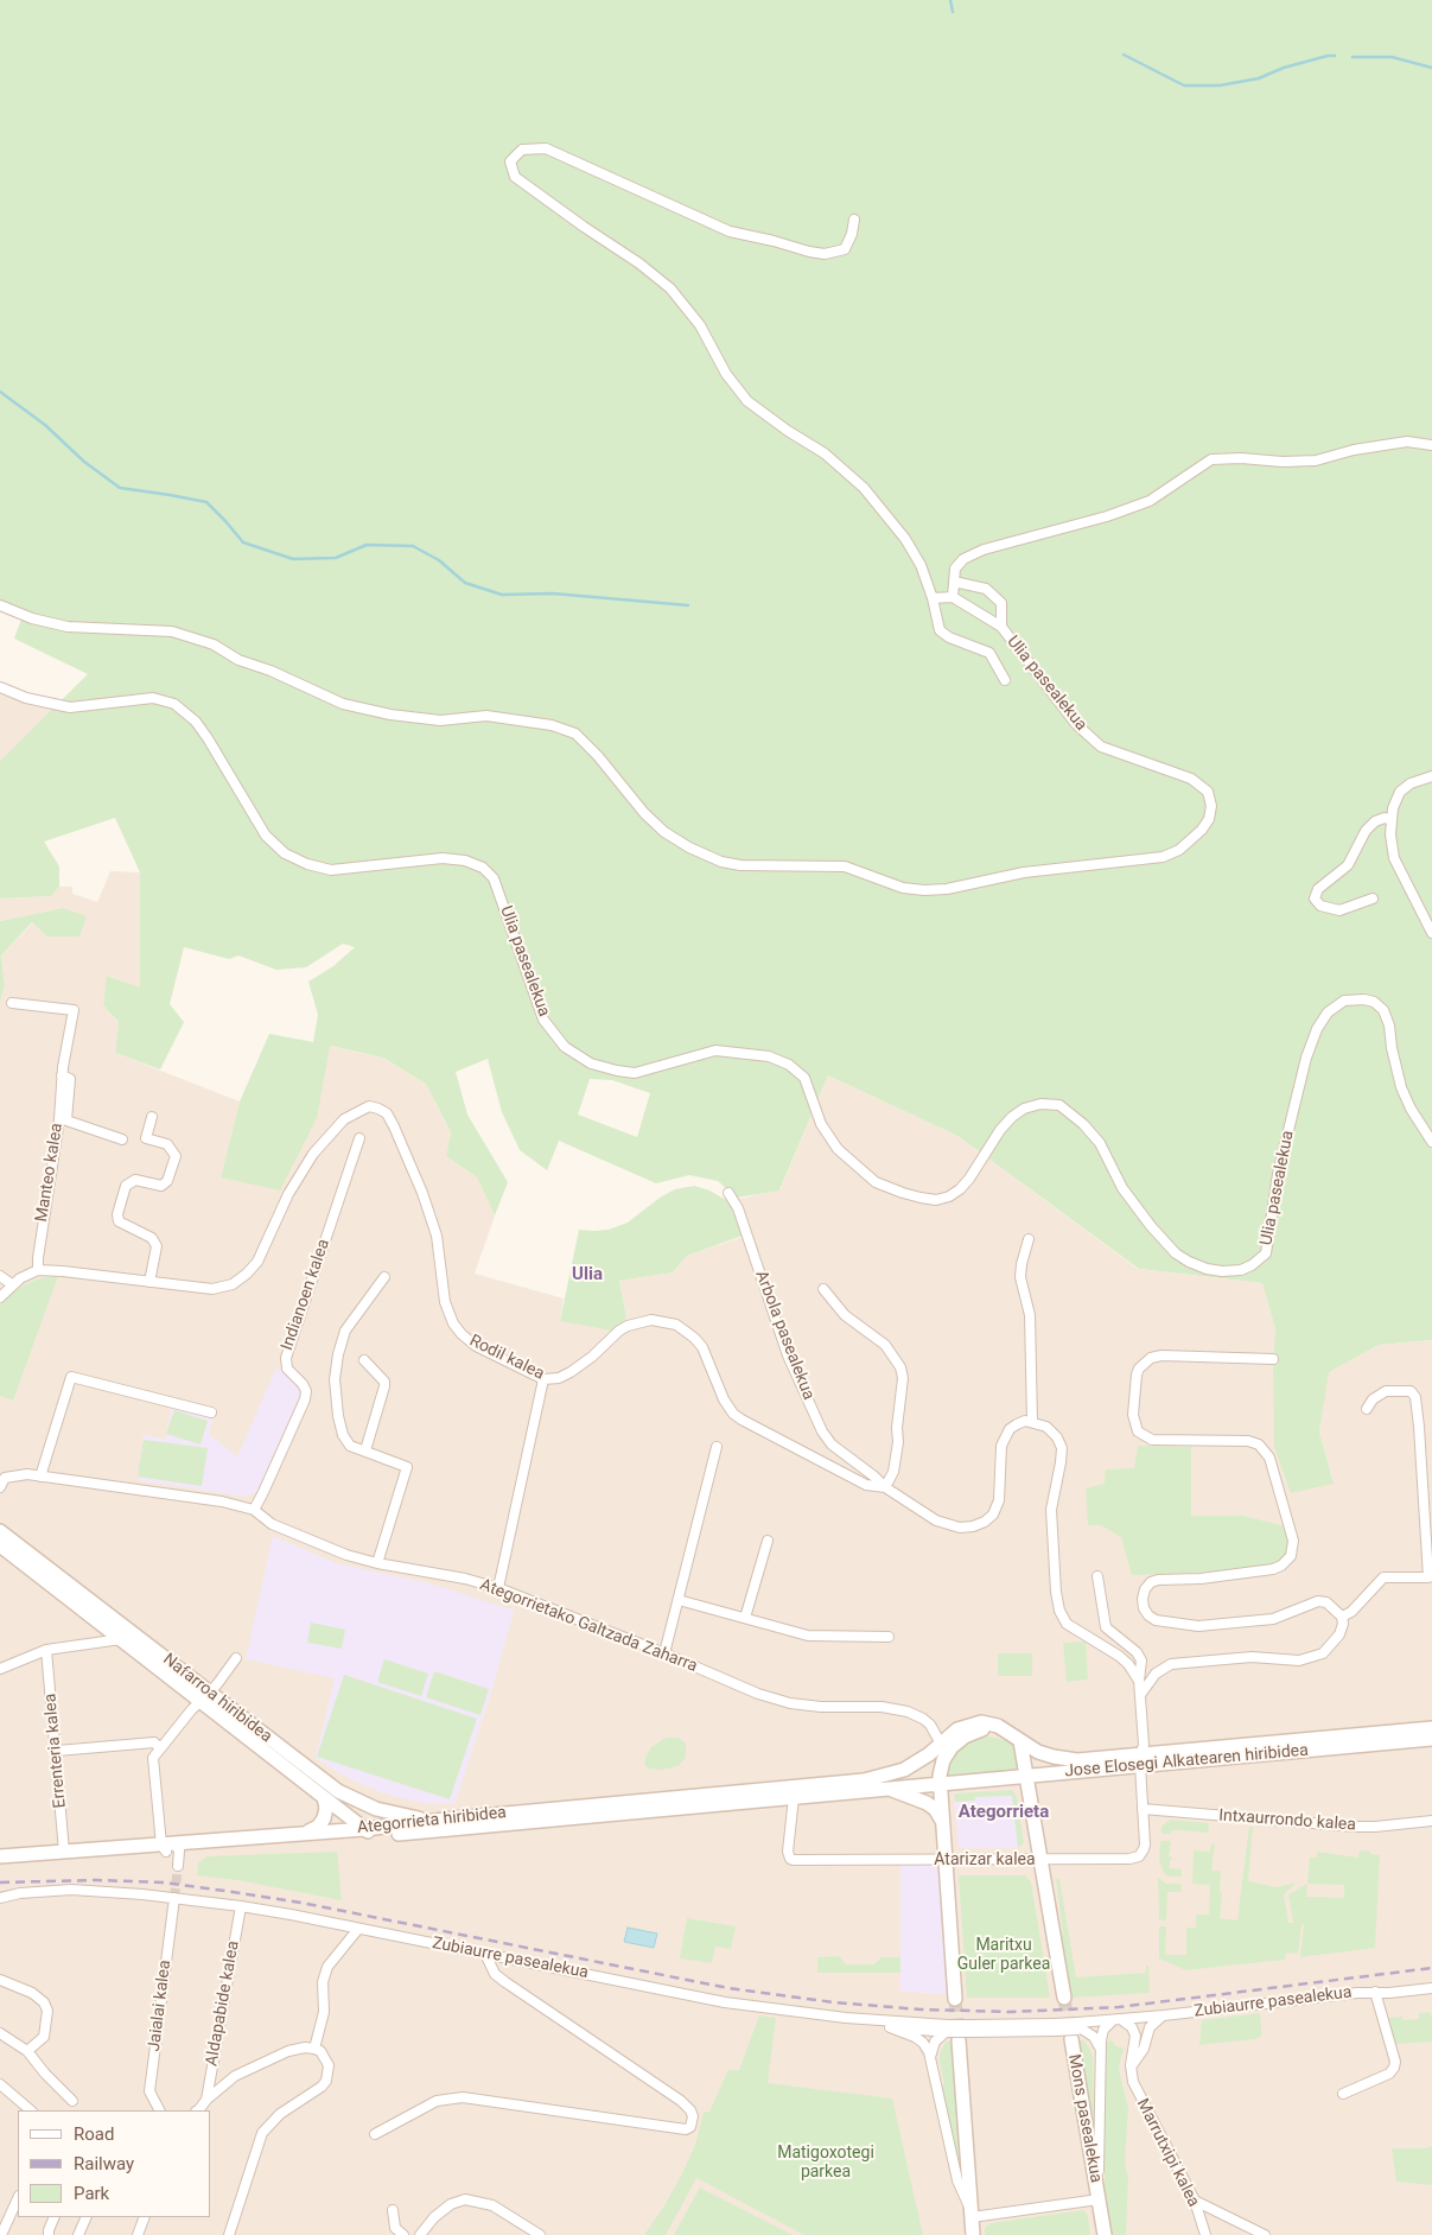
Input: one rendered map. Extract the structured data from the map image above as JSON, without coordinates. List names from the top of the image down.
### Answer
{
  "streets": {
    "main road": [
      "Nafarroa hiribidea",
      "Jose Elosegi Alkatearen hiribidea",
      "Ategorrieta hiribidea",
      "Mons pasealekua"
    ],
    "street": [
      "Ulia pasealekua",
      "Manteo kalea",
      "Indianoen kalea",
      "Arbola pasealekua",
      "Rodil kalea",
      "Ategorrietako Galtzada Zaharra",
      "Errenteria kalea",
      "Intxaurrondo kalea",
      "Atarizar kalea",
      "Zubiaurre pasealekua",
      "Aldapabide kalea",
      "Jaialai kalea",
      "Marrutxipi kalea"
    ]
  },
  "crossings": [
    ["Manteo kalea", "Rodil kalea"],
    ["Indianoen kalea", "Ategorrietako Galtzada Zaharra"],
    ["Arbola pasealekua", "Rodil kalea"],
    ["Ategorrietako Galtzada Zaharra", "Jose Elosegi Alkatearen hiribidea"],
    ["Nafarroa hiribidea", "Ategorrieta hiribidea"],
    ["Errenteria kalea", "Ategorrieta hiribidea"],
    ["Jose Elosegi Alkatearen hiribidea", "Ategorrieta hiribidea"],
    ["Jose Elosegi Alkatearen hiribidea", "Atarizar kalea"],
    ["Intxaurrondo kalea", "Atarizar kalea"],
    ["Zubiaurre pasealekua", "Aldapabide kalea"],
    ["Zubiaurre pasealekua", "Jaialai kalea"],
    ["Zubiaurre pasealekua", "Mons pasealekua"],
    ["Zubiaurre pasealekua", "Marrutxipi kalea"],
    ["Mons pasealekua", "Marrutxipi kalea"]
  ],
  "districts": ["Ulia", "Ategorrieta"],
  "parks": ["Maritxu Guler parkea", "Matigoxotegi parkea"],
  "legend": ["Road", "Railway", "Park"]
}
